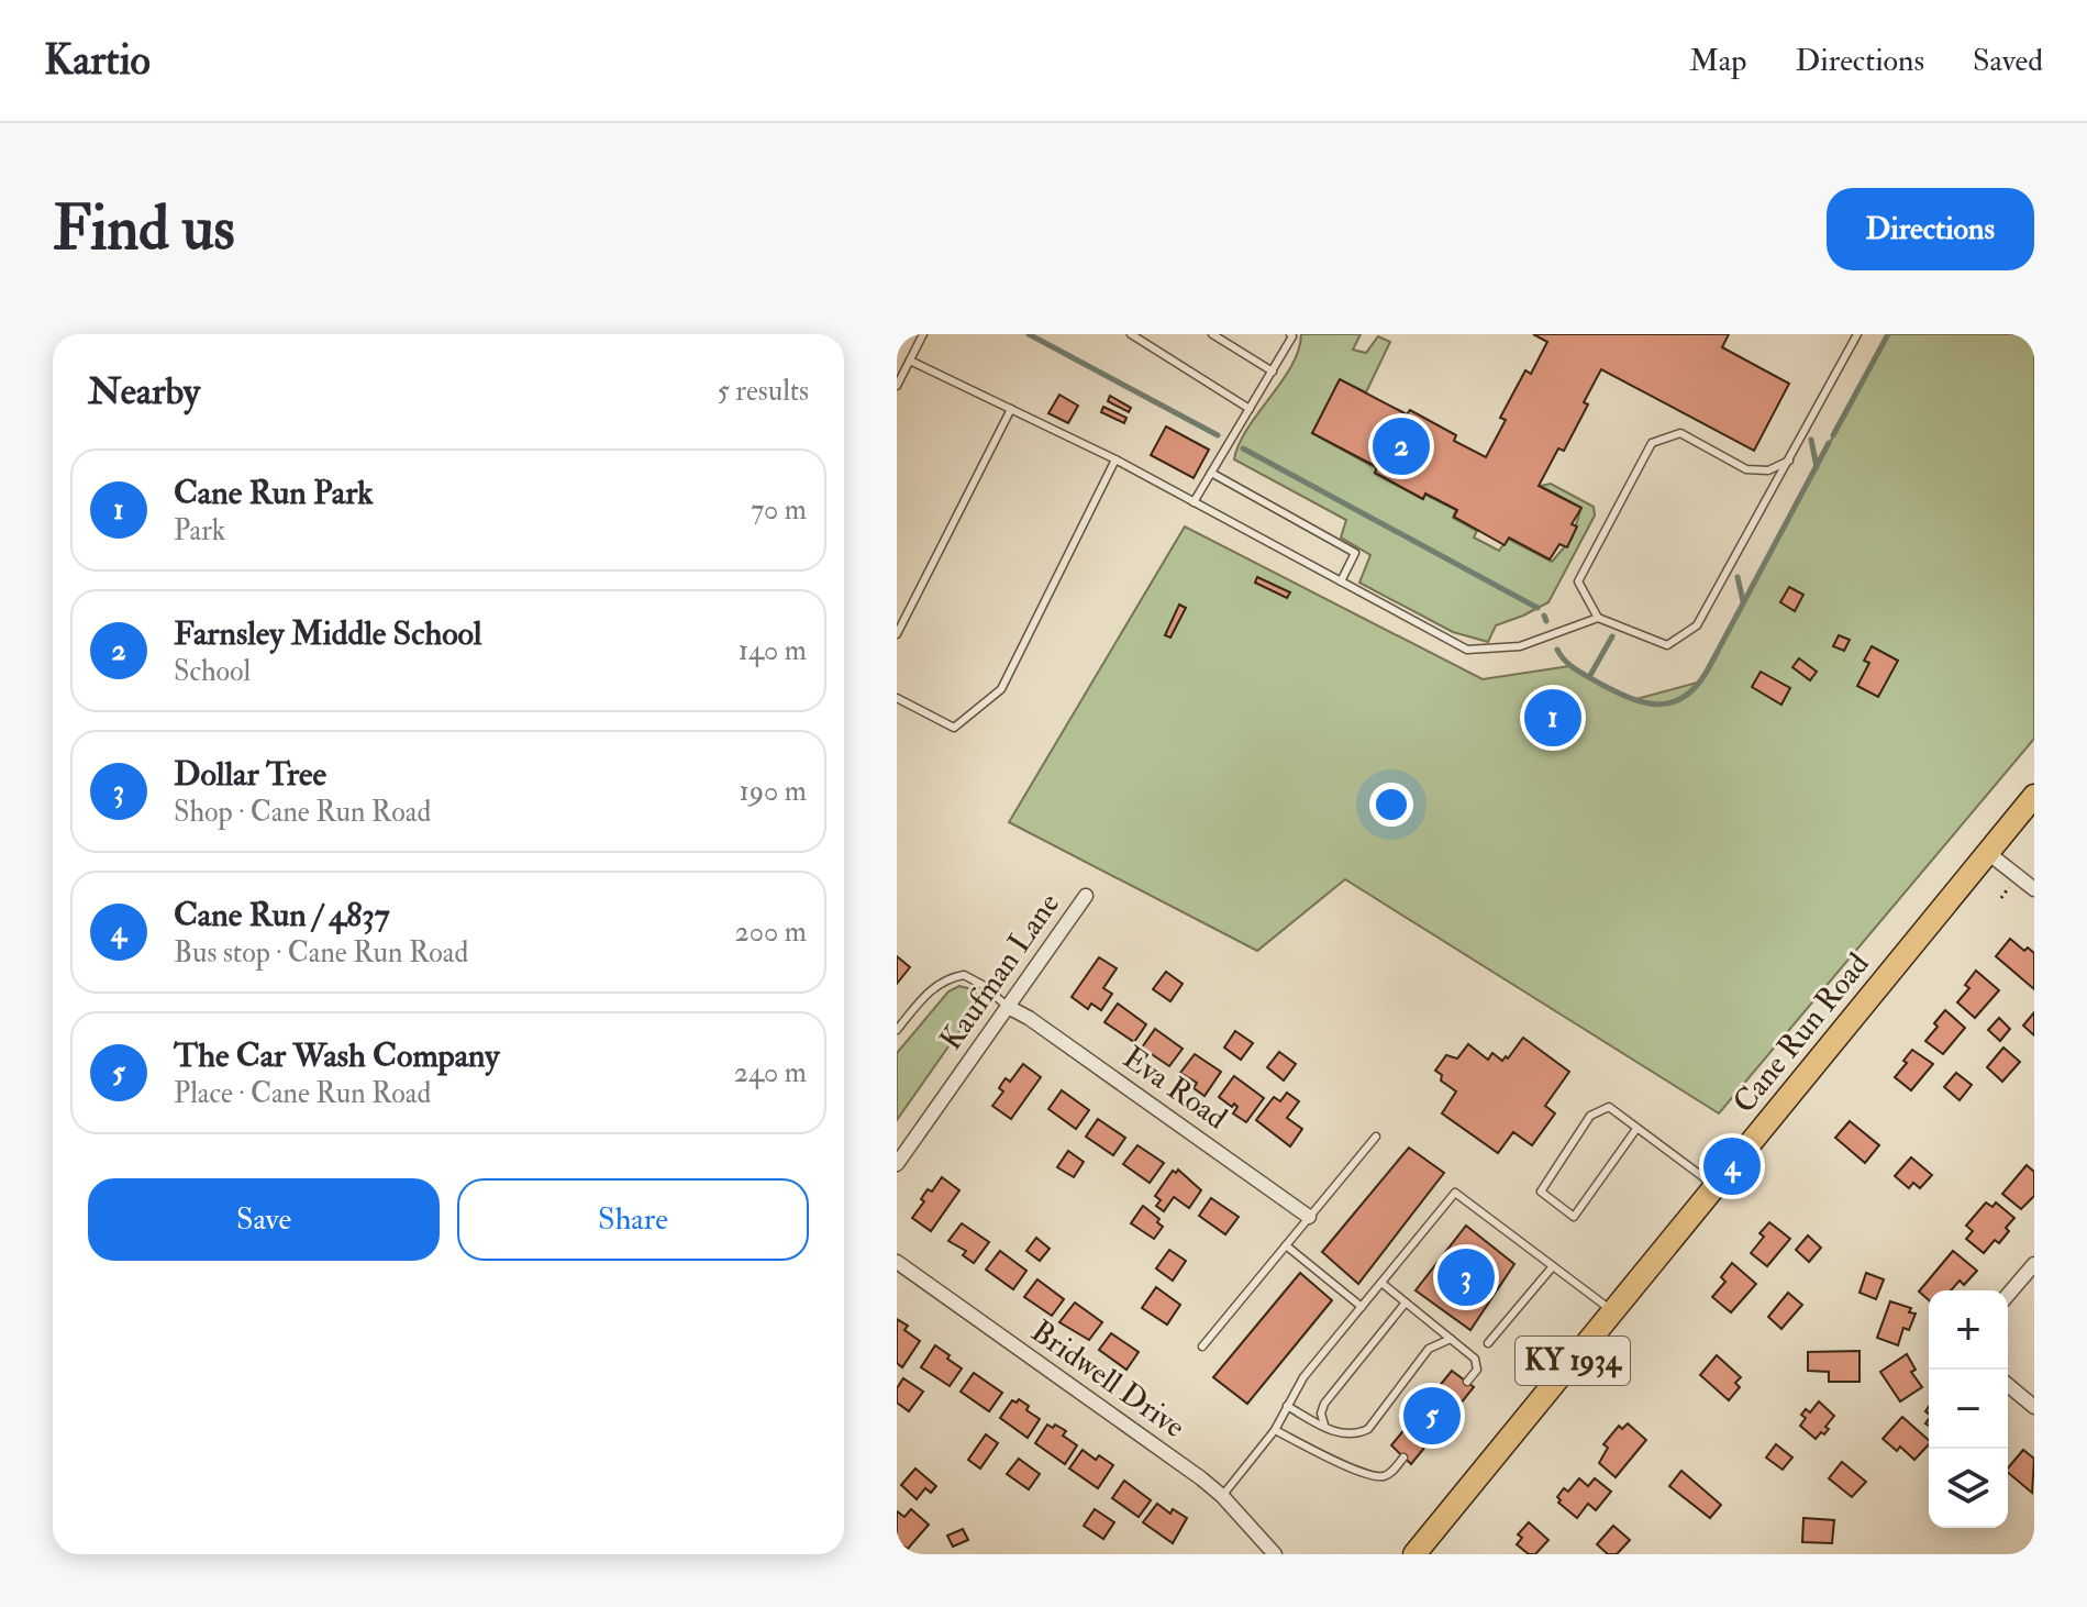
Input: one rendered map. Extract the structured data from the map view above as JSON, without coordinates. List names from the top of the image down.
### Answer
{
  "streets": {
    "highway": ["Cane Run Road", "KY 1934"],
    "street": ["Kaufman Lane", "Eva Road", "Bridwell Drive"]
  },
  "crossings": [
    ["Kaufman Lane", "Eva Road"]
  ],
  "page": {
    "header": "Kartio",
    "nav": ["Map", "Directions", "Saved"],
    "buttons": [
      "Directions",
      ["Save", "Share"]
    ],
    "title": "Find us",
    "heading": ["Nearby", "5 results"],
    "pins": [
      "2",
      "1",
      "4",
      "3",
      "5"
    ],
    "list": [
      {
        "mark": "1",
        "name": "Cane Run Park",
        "note": "Park",
        "value": "70 m"
      },
      {
        "mark": "2",
        "name": "Farnsley Middle School",
        "note": "School",
        "value": "140 m"
      },
      {
        "mark": "3",
        "name": "Dollar Tree",
        "note": "Shop · Cane Run Road",
        "value": "190 m"
      },
      {
        "mark": "4",
        "name": "Cane Run / 4837",
        "note": "Bus stop · Cane Run Road",
        "value": "200 m"
      },
      {
        "mark": "5",
        "name": "The Car Wash Company",
        "note": "Place · Cane Run Road",
        "value": "240 m"
      }
    ],
    "map_buttons": ["+", "−"]
  }
}
